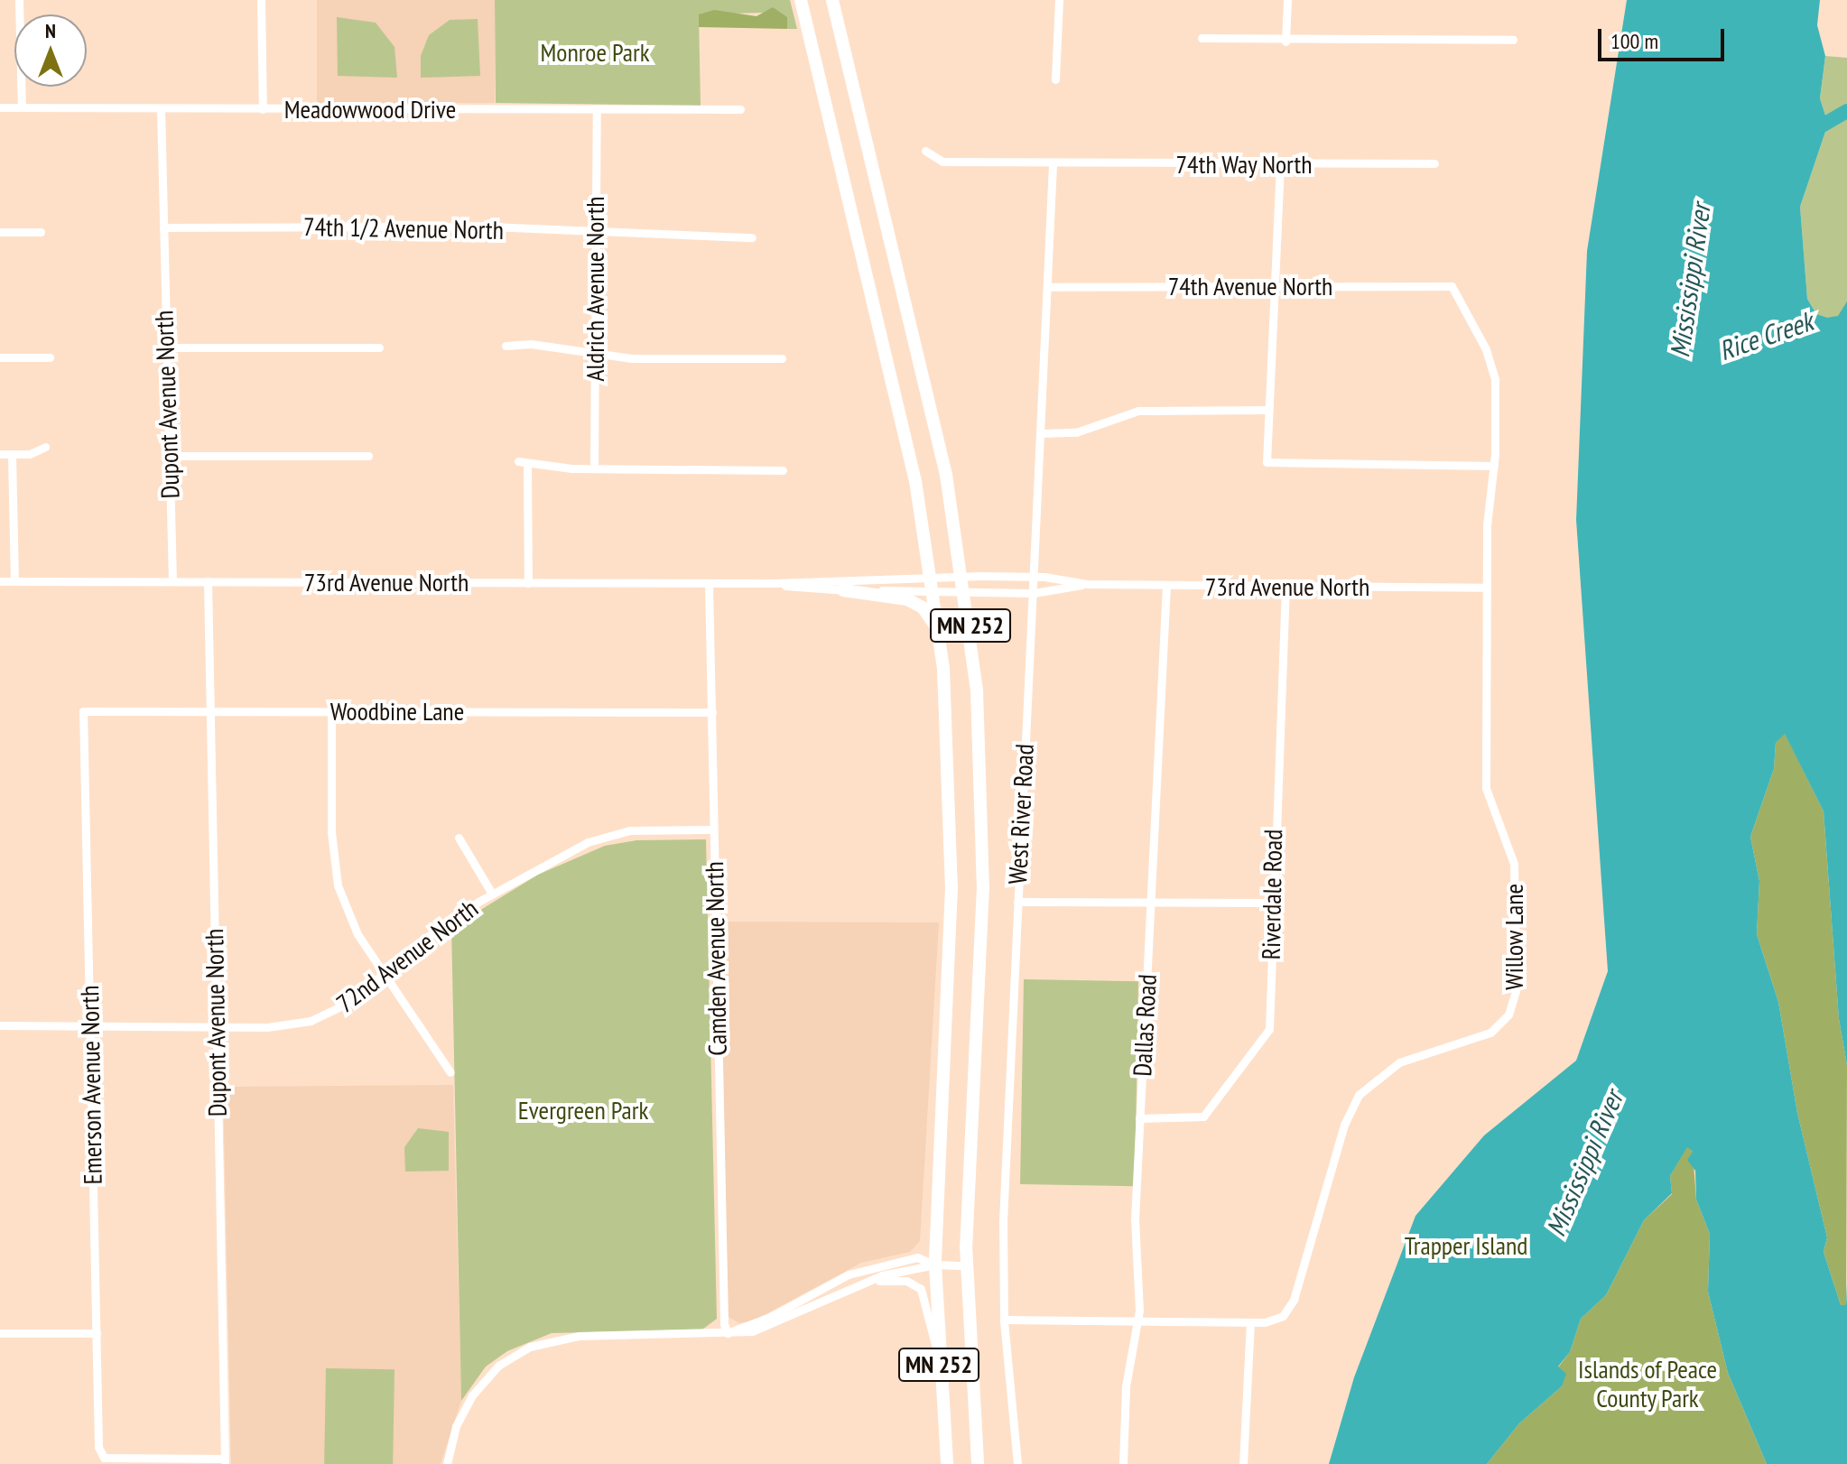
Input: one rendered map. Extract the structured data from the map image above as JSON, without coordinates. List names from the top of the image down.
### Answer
{
  "streets": {
    "highway": ["MN 252"],
    "street": [
      "Meadowwood Drive",
      "74th Way North",
      "74th 1/2 Avenue North",
      "74th Avenue North",
      "Aldrich Avenue North",
      "Dupont Avenue North",
      "73rd Avenue North",
      "Woodbine Lane",
      "West River Road",
      "Riverdale Road",
      "Willow Lane",
      "72nd Avenue North",
      "Camden Avenue North",
      "Dallas Road",
      "Emerson Avenue North"
    ]
  },
  "crossings": [
    ["Meadowwood Drive", "Aldrich Avenue North"],
    ["Meadowwood Drive", "Dupont Avenue North"],
    ["74th Way North", "West River Road"],
    ["74th 1/2 Avenue North", "Aldrich Avenue North"],
    ["74th 1/2 Avenue North", "Dupont Avenue North"],
    ["74th Avenue North", "West River Road"],
    ["74th Avenue North", "Willow Lane"],
    ["Dupont Avenue North", "73rd Avenue North"],
    ["Dupont Avenue North", "Woodbine Lane"],
    ["Dupont Avenue North", "72nd Avenue North"],
    ["Dupont Avenue North", "Emerson Avenue North"],
    ["73rd Avenue North", "MN 252"],
    ["73rd Avenue North", "West River Road"],
    ["73rd Avenue North", "Riverdale Road"],
    ["73rd Avenue North", "Willow Lane"],
    ["73rd Avenue North", "Camden Avenue North"],
    ["73rd Avenue North", "Dallas Road"],
    ["Woodbine Lane", "Camden Avenue North"],
    ["Woodbine Lane", "Emerson Avenue North"],
    ["West River Road", "Willow Lane"],
    ["Riverdale Road", "Dallas Road"],
    ["Willow Lane", "Dallas Road"],
    ["72nd Avenue North", "Camden Avenue North"],
    ["72nd Avenue North", "Emerson Avenue North"]
  ],
  "water": ["Mississippi River", "Rice Creek"],
  "parks": [
    "Monroe Park",
    "Evergreen Park",
    "Trapper Island",
    "Islands of Peace County Park"
  ],
  "scale_bar": "100 m",
  "north": "top"
}
